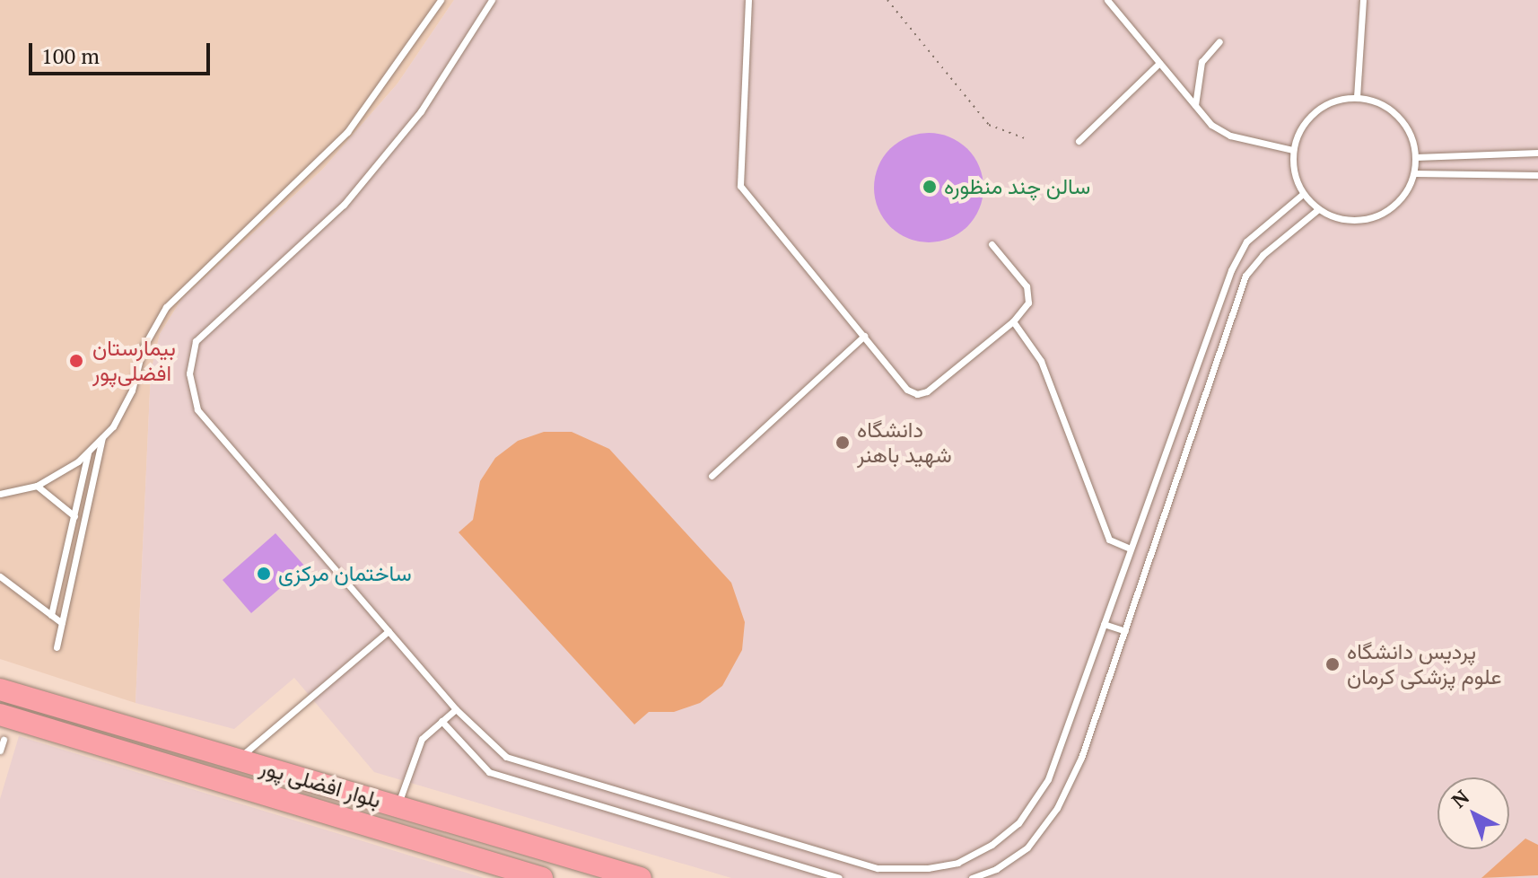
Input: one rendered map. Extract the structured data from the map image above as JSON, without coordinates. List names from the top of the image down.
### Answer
{
  "streets": {
    "highway": ["بلوار افضلی پور"]
  },
  "places": [
    "سالن چند منظوره",
    "بیمارستان افضلی‌پور",
    "دانشگاه شهید باهنر",
    "ساختمان مرکزی",
    "پردیس دانشگاه علوم پزشکی کرمان"
  ],
  "scale_bar": "100 m",
  "north": "top left"
}
